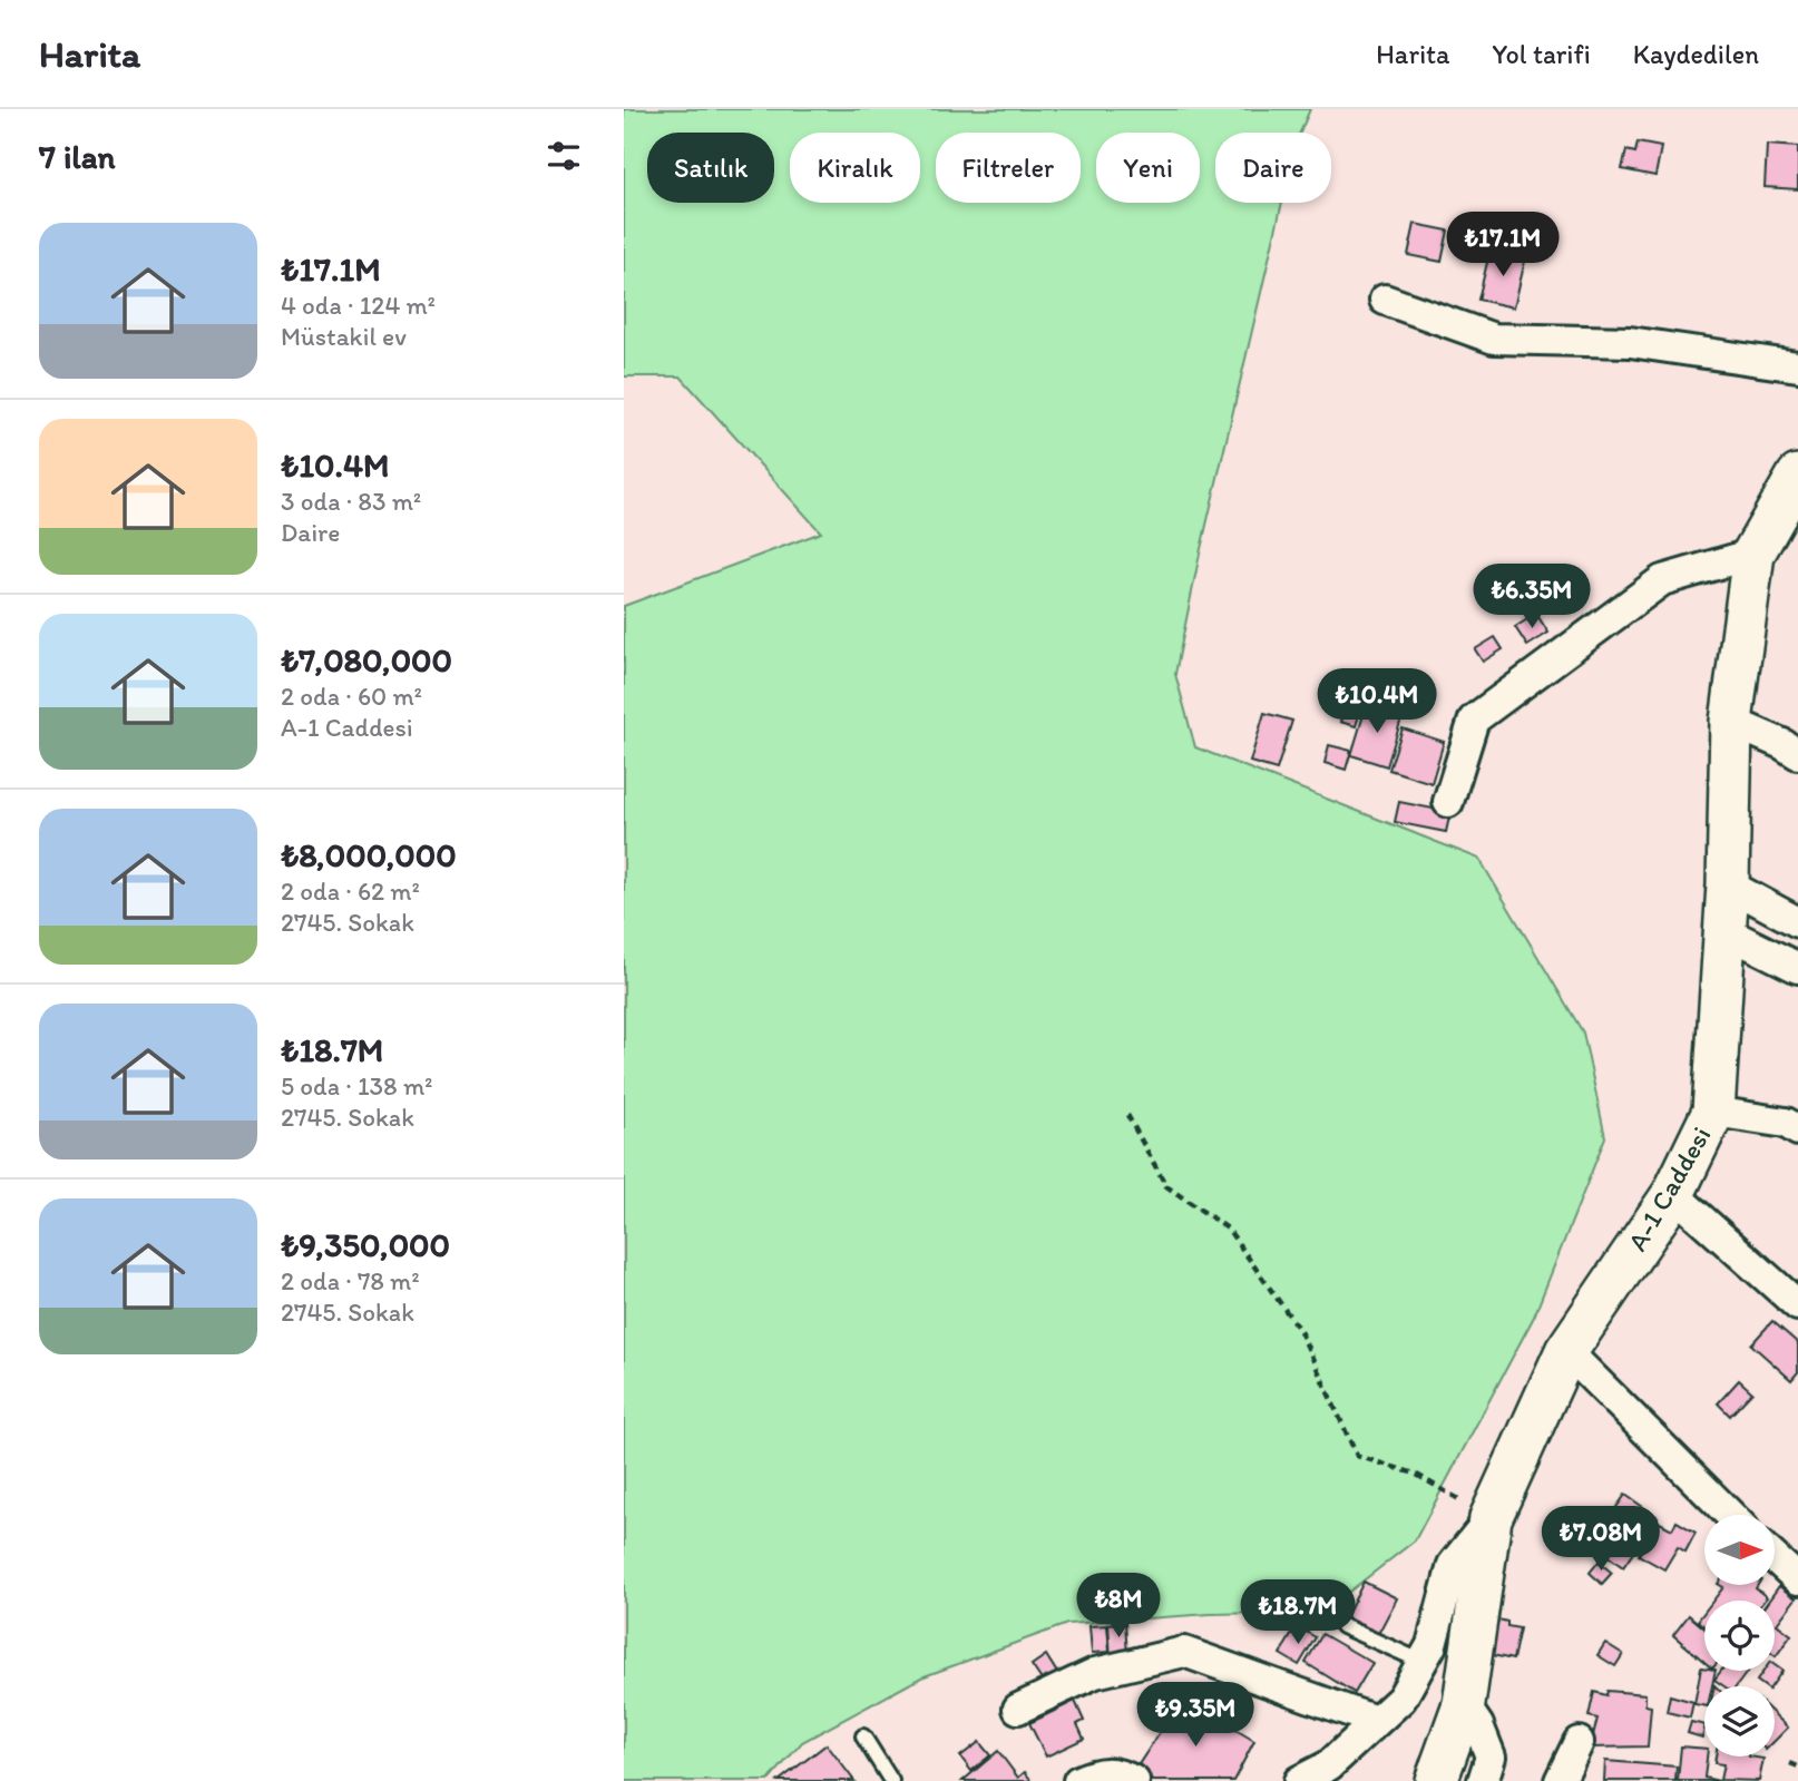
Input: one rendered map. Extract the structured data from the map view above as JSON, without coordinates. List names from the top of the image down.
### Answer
{
  "streets": {
    "main road": ["A-1 Caddesi"]
  },
  "north": "right",
  "page": {
    "header": "Harita",
    "nav": ["Harita", "Yol tarifi", "Kaydedilen"],
    "heading": "7 ilan",
    "chip": [
      "Satılık",
      "Kiralık",
      "Filtreler",
      "Yeni",
      "Daire"
    ],
    "list": [
      {
        "name": "₺17.1M",
        "note": "4 oda · 124 m² · Müstakil ev"
      },
      {
        "name": "₺10.4M",
        "note": "3 oda · 83 m² · Daire"
      },
      {
        "name": "₺7,080,000",
        "note": "2 oda · 60 m² · A-1 Caddesi"
      },
      {
        "name": "₺8,000,000",
        "note": "2 oda · 62 m² · 2745. Sokak"
      },
      {
        "name": "₺18.7M",
        "note": "5 oda · 138 m² · 2745. Sokak"
      },
      {
        "name": "₺9,350,000",
        "note": "2 oda · 78 m² · 2745. Sokak"
      }
    ],
    "price": [
      "₺17.1M",
      "₺6.35M",
      "₺10.4M",
      "₺7.08M",
      "₺8M",
      "₺18.7M",
      "₺9.35M"
    ]
  }
}
